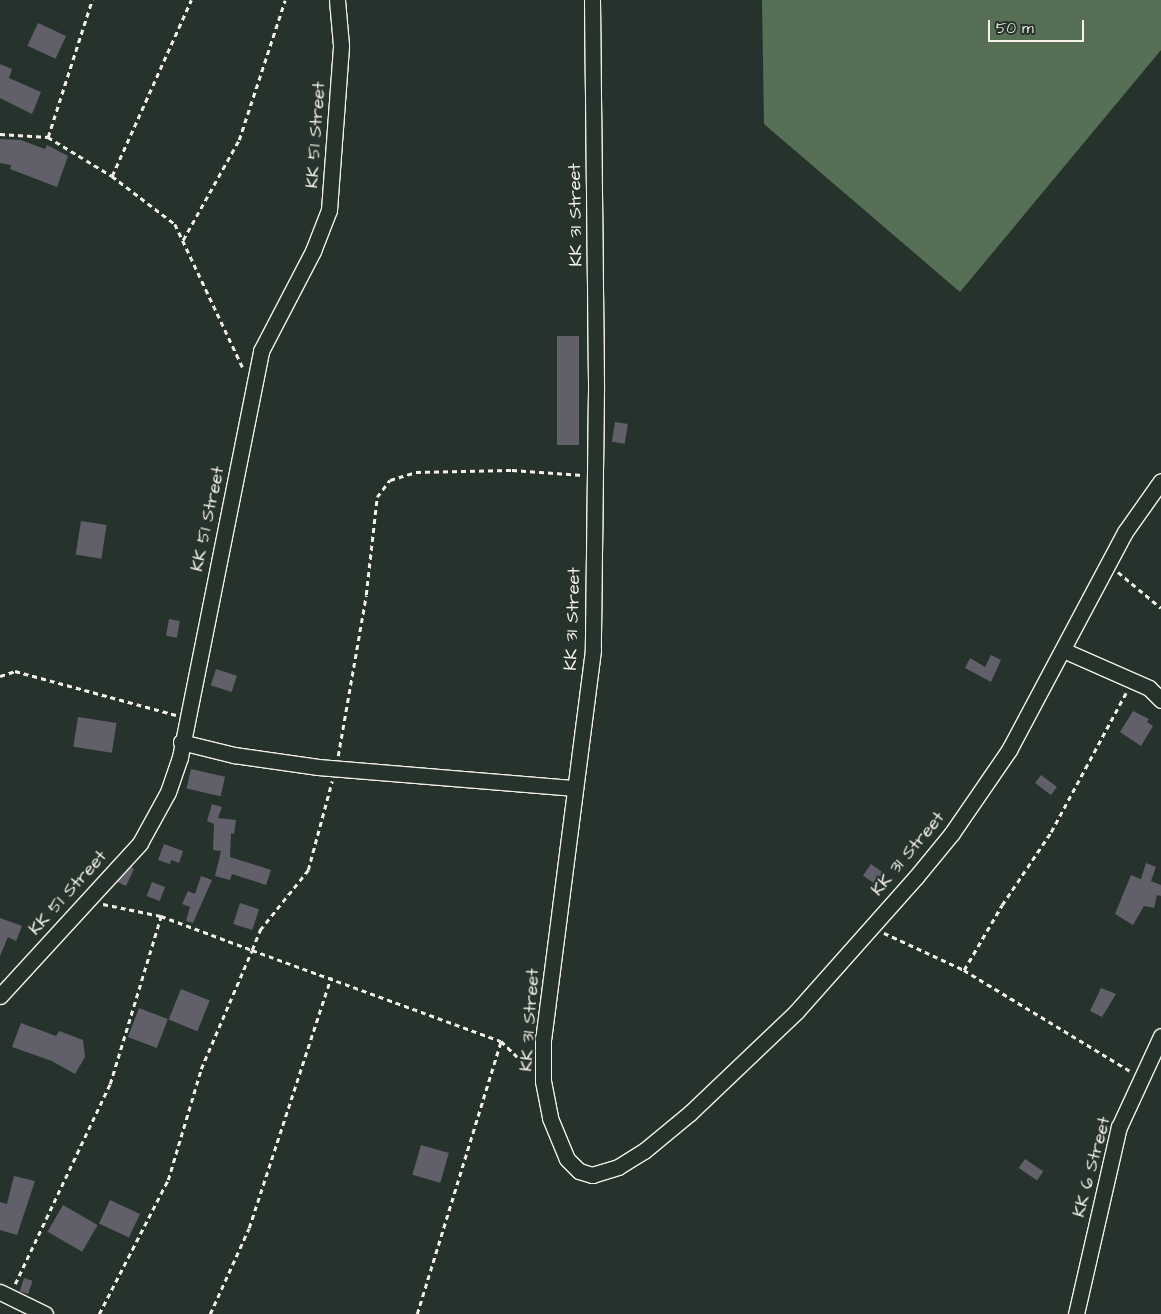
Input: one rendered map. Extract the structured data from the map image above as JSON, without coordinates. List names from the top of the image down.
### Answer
{
  "streets": {
    "street": ["KK 51 Street", "KK 31 Street", "KK 6 Street"]
  },
  "scale_bar": "50 m"
}
